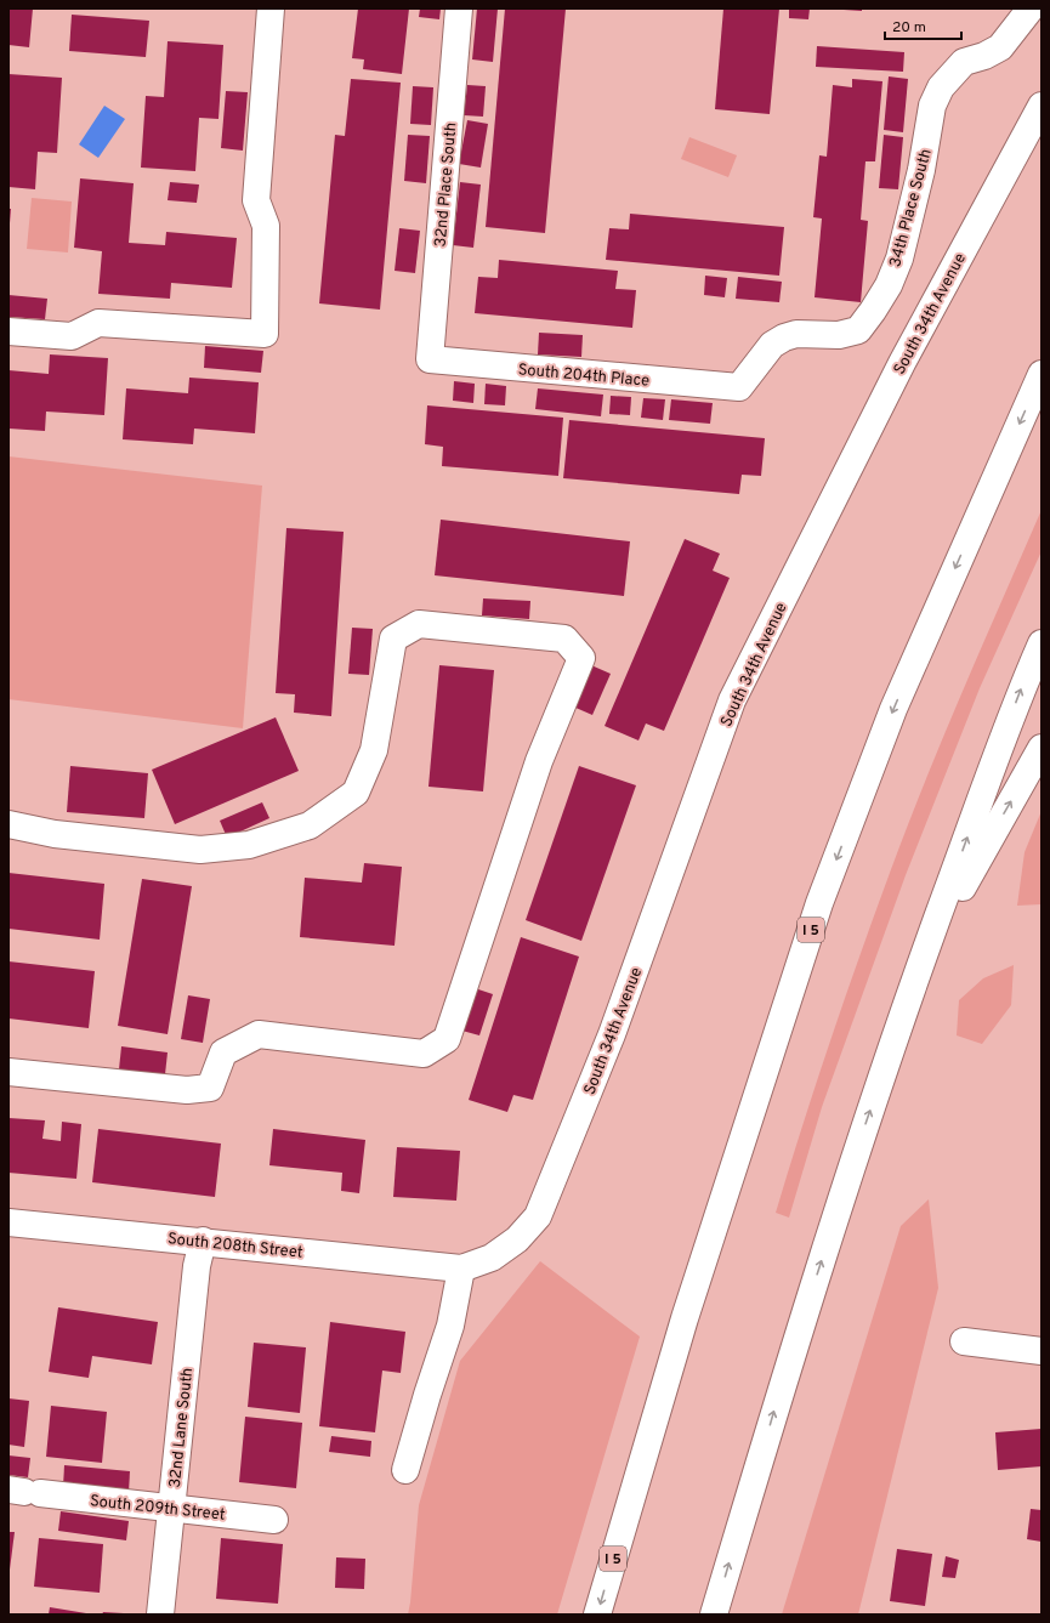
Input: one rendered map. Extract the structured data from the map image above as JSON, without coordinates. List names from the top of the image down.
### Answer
{
  "streets": {
    "main road": [
      "32nd Place South",
      "34th Place South",
      "South 34th Avenue",
      "South 204th Place",
      "I 5",
      "South 208th Street",
      "32nd Lane South",
      "South 209th Street"
    ]
  },
  "crossings": [
    ["32nd Place South", "South 204th Place"],
    ["34th Place South", "South 204th Place"],
    ["South 34th Avenue", "South 208th Street"],
    ["South 208th Street", "32nd Lane South"],
    ["32nd Lane South", "South 209th Street"]
  ],
  "scale_bar": "20 m"
}
